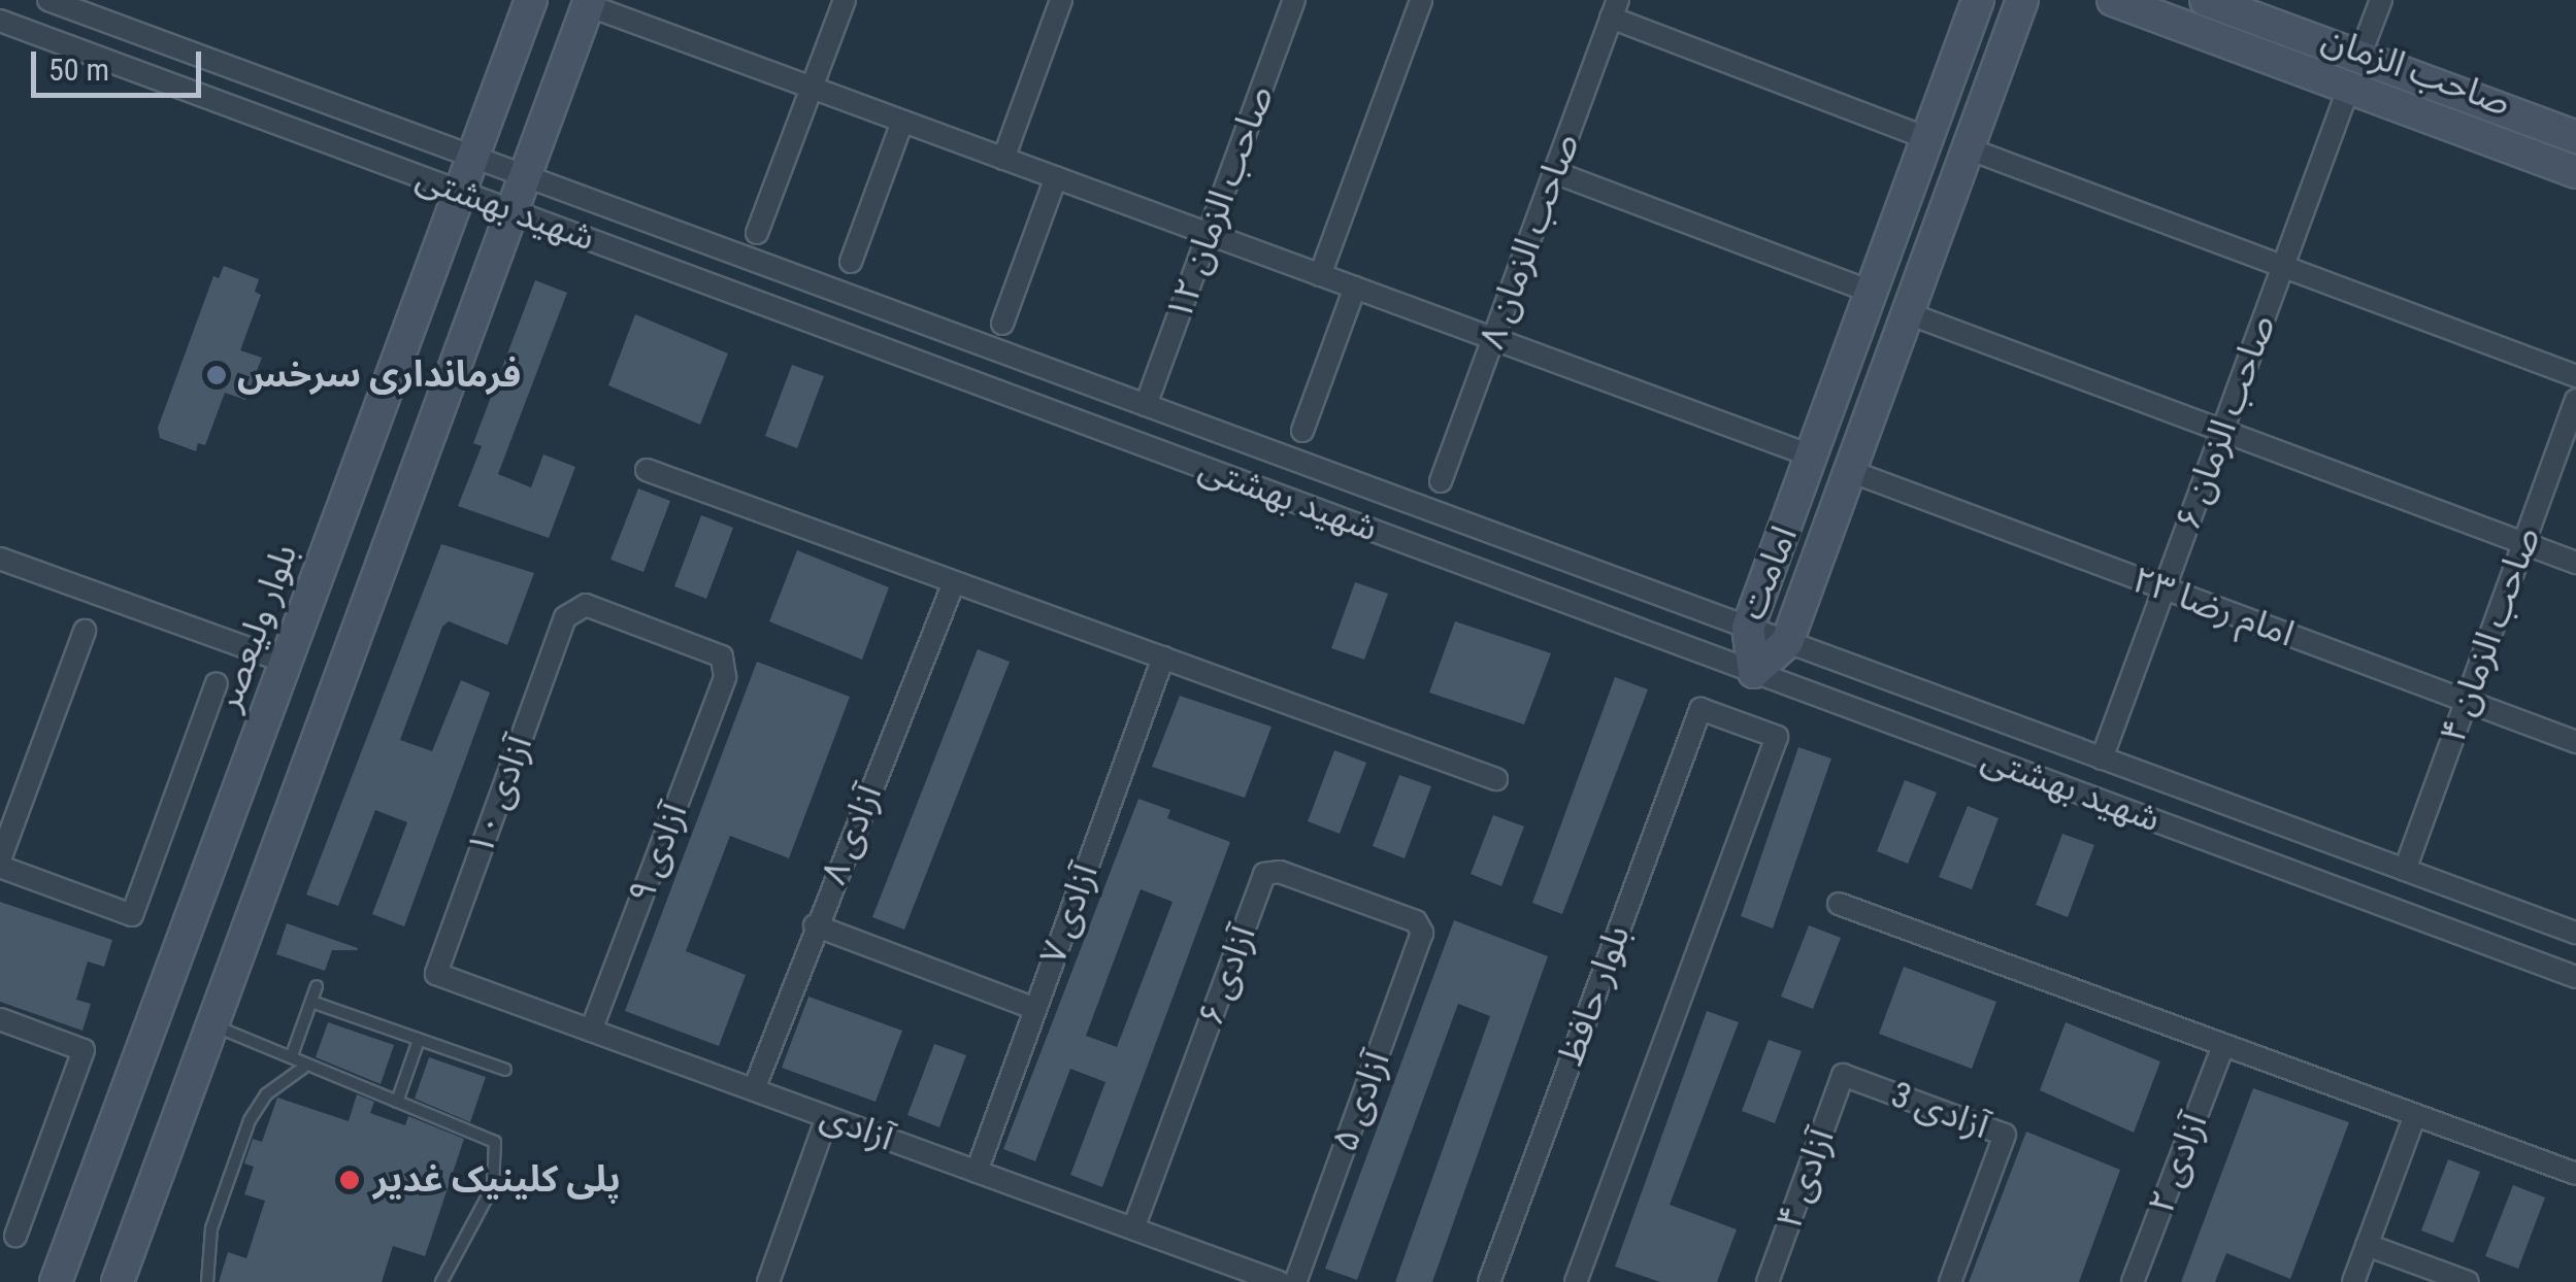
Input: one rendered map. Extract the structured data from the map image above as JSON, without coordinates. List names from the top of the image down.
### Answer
{
  "streets": {
    "street": [
      "صاحب الزمان",
      "صاحب الزمان ۱۲",
      "شهید بهشتی",
      "صاحب الزمان ۸",
      "صاحب الزمان ۶",
      "امامت",
      "امام رضا ۲۳",
      "بلوار ولیعصر",
      "صاحب الزمان ۴",
      "آزادی ۱۰",
      "آزادی ۸",
      "آزادی ۹",
      "آزادی ۷",
      "آزادی ۶",
      "بلوار حافظ",
      "آزادی ۵",
      "آزادی 3",
      "آزادی",
      "آزادی ۲",
      "آزادی ۴"
    ]
  },
  "crossings": [
    ["صاحب الزمان", "صاحب الزمان ۶"],
    ["صاحب الزمان ۱۲", "شهید بهشتی"],
    ["شهید بهشتی", "صاحب الزمان ۶"],
    ["شهید بهشتی", "امامت"],
    ["شهید بهشتی", "بلوار ولیعصر"],
    ["شهید بهشتی", "صاحب الزمان ۴"],
    ["صاحب الزمان ۶", "امام رضا ۲۳"],
    ["امامت", "امام رضا ۲۳"],
    ["امام رضا ۲۳", "صاحب الزمان ۴"],
    ["آزادی ۱۰", "آزادی ۹"],
    ["آزادی ۱۰", "آزادی"],
    ["آزادی ۸", "آزادی"],
    ["آزادی ۹", "آزادی"],
    ["آزادی ۷", "آزادی"],
    ["آزادی ۶", "آزادی ۵"],
    ["آزادی ۶", "آزادی"],
    ["آزادی 3", "آزادی ۴"]
  ],
  "places": ["فرمانداری سرخس", "پلی کلینیک غدیر"],
  "scale_bar": "50 m"
}
